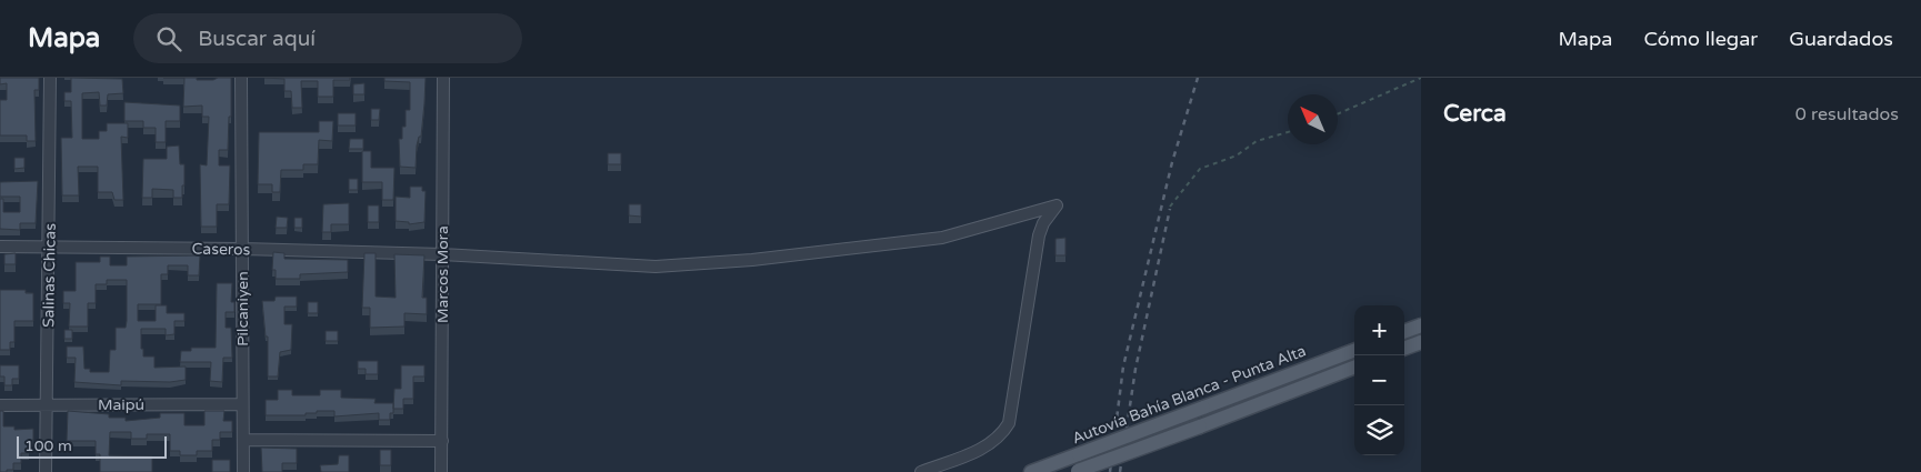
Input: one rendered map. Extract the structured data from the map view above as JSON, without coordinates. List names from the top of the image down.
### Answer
{
  "streets": {
    "main road": ["Autovía Bahía Blanca - Punta Alta"],
    "street": [
      "Caseros",
      "Marcos Mora",
      "Salinas Chicas",
      "Pilcaniyen",
      "Maipú"
    ]
  },
  "crossings": [
    ["Caseros", "Marcos Mora"],
    ["Caseros", "Salinas Chicas"],
    ["Caseros", "Pilcaniyen"],
    ["Salinas Chicas", "Maipú"],
    ["Pilcaniyen", "Maipú"]
  ],
  "scale_bar": "100 m",
  "north": "top left",
  "page": {
    "header": "Mapa",
    "search": "Buscar aquí",
    "nav": ["Mapa", "Cómo llegar", "Guardados"],
    "heading": ["Cerca", "0 resultados"],
    "map_buttons": ["+", "−"],
    "scale": "100 m"
  }
}
